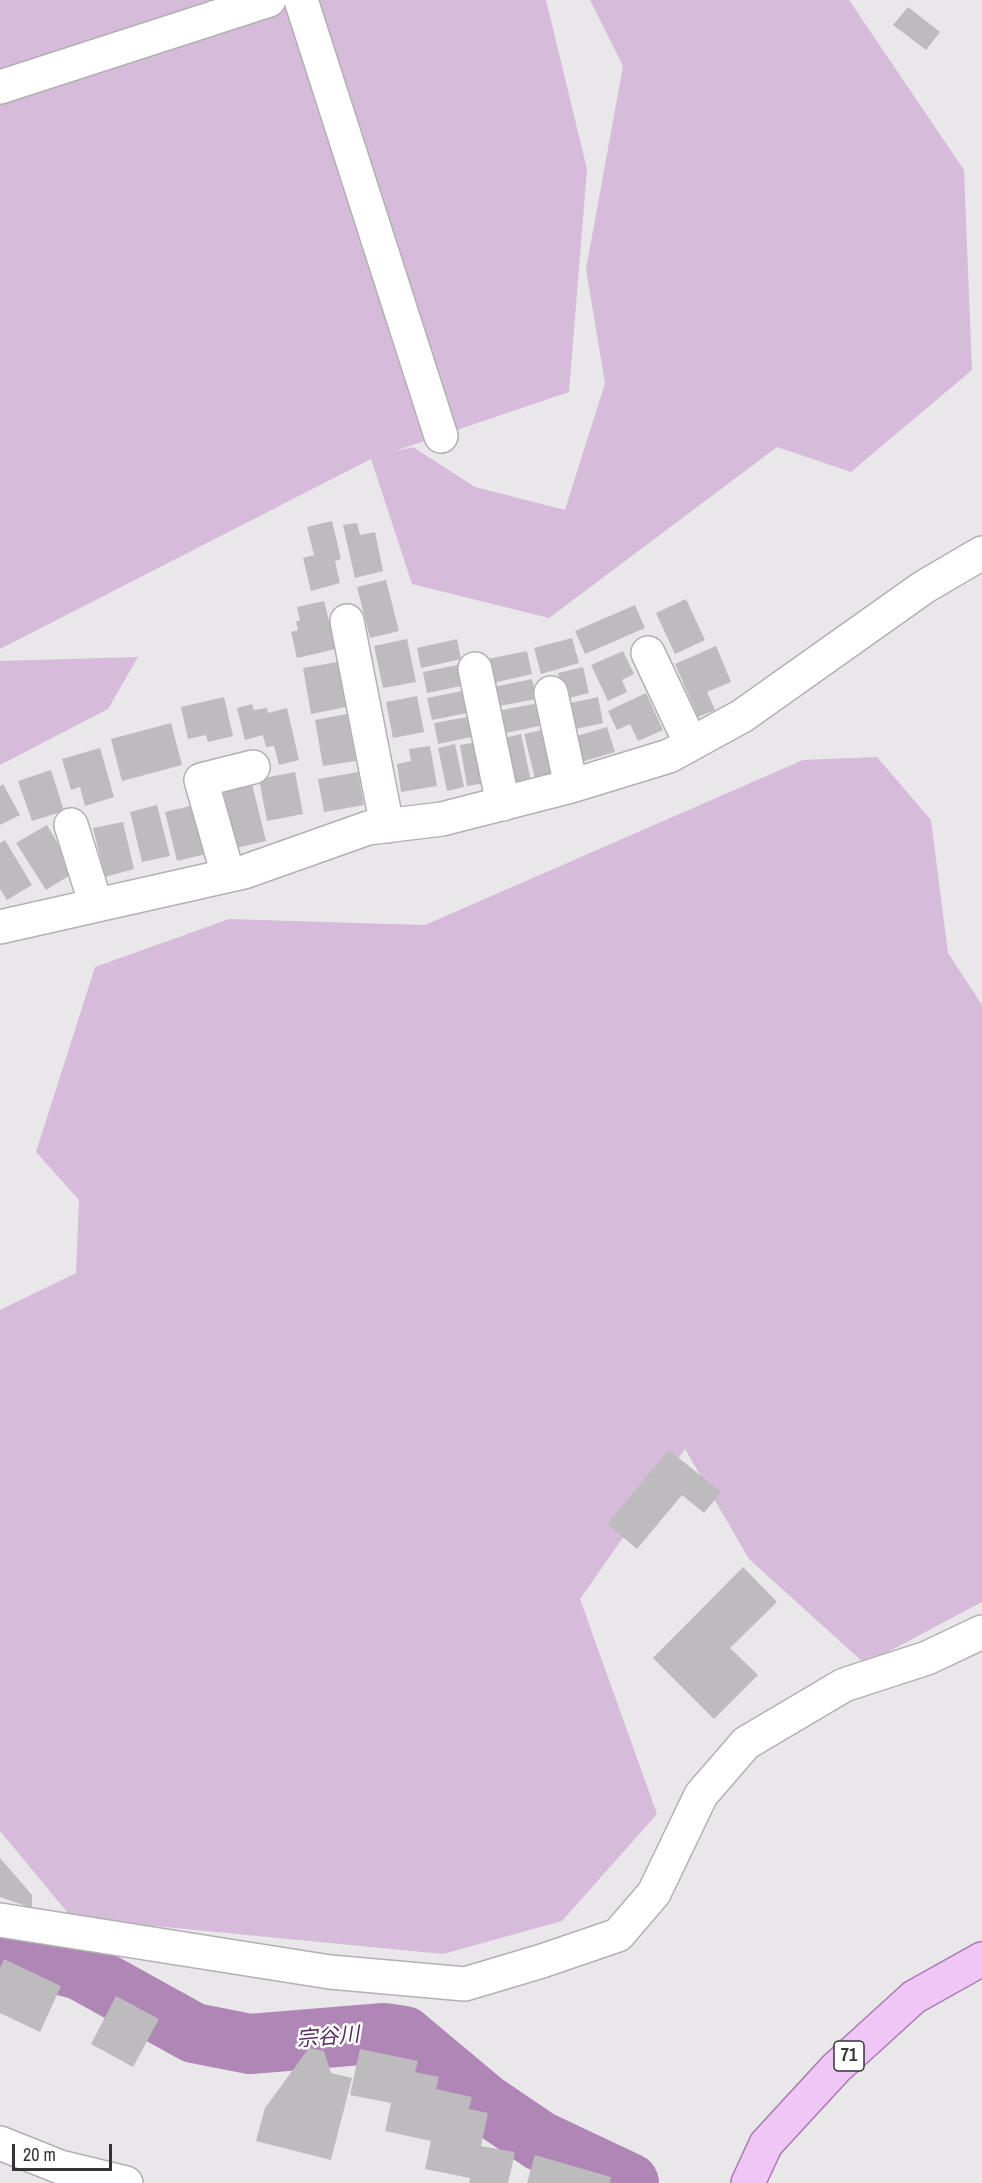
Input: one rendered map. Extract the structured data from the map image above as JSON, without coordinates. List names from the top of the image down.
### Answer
{
  "streets": {
    "main road": ["71"]
  },
  "water": ["宗谷川"],
  "scale_bar": "20 m"
}
